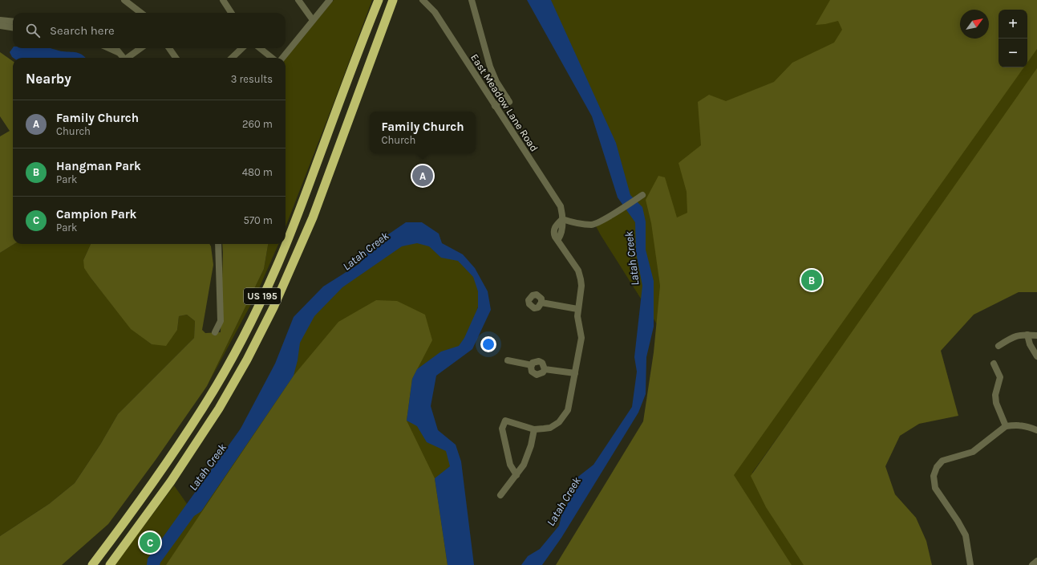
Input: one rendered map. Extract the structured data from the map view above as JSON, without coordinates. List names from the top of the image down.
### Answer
{
  "streets": {
    "highway": ["US 195"],
    "street": ["East Meadow Lane Road"]
  },
  "water": ["Latah Creek"],
  "north": "top right",
  "page": {
    "map_buttons": ["+", "−"],
    "search": "Search here",
    "heading": ["Nearby", "3 results"],
    "list": [
      {
        "mark": "A",
        "name": "Family Church",
        "note": "Church",
        "value": "260 m"
      },
      {
        "mark": "B",
        "name": "Hangman Park",
        "note": "Park",
        "value": "480 m"
      },
      {
        "mark": "C",
        "name": "Campion Park",
        "note": "Park",
        "value": "570 m"
      }
    ],
    "popup": ["Family Church", "Church"],
    "pins": ["A", "B", "C"]
  }
}
